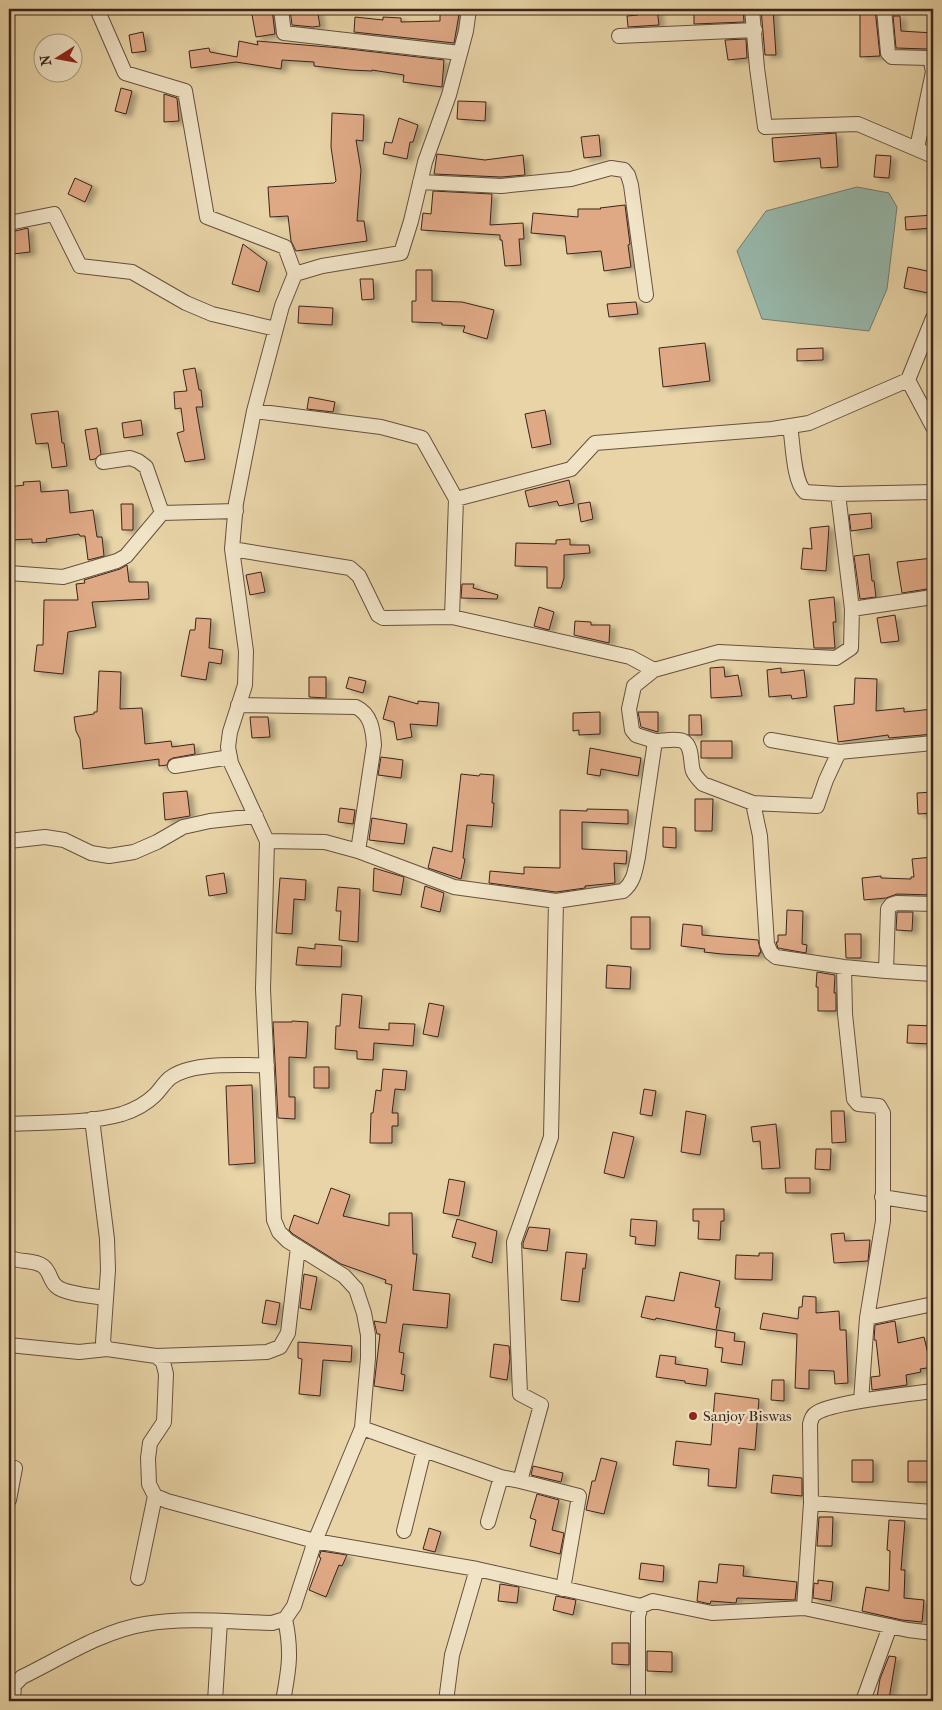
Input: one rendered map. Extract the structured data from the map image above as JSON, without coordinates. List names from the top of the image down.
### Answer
{
  "places": ["Sanjoy Biswas"],
  "north": "left"
}
